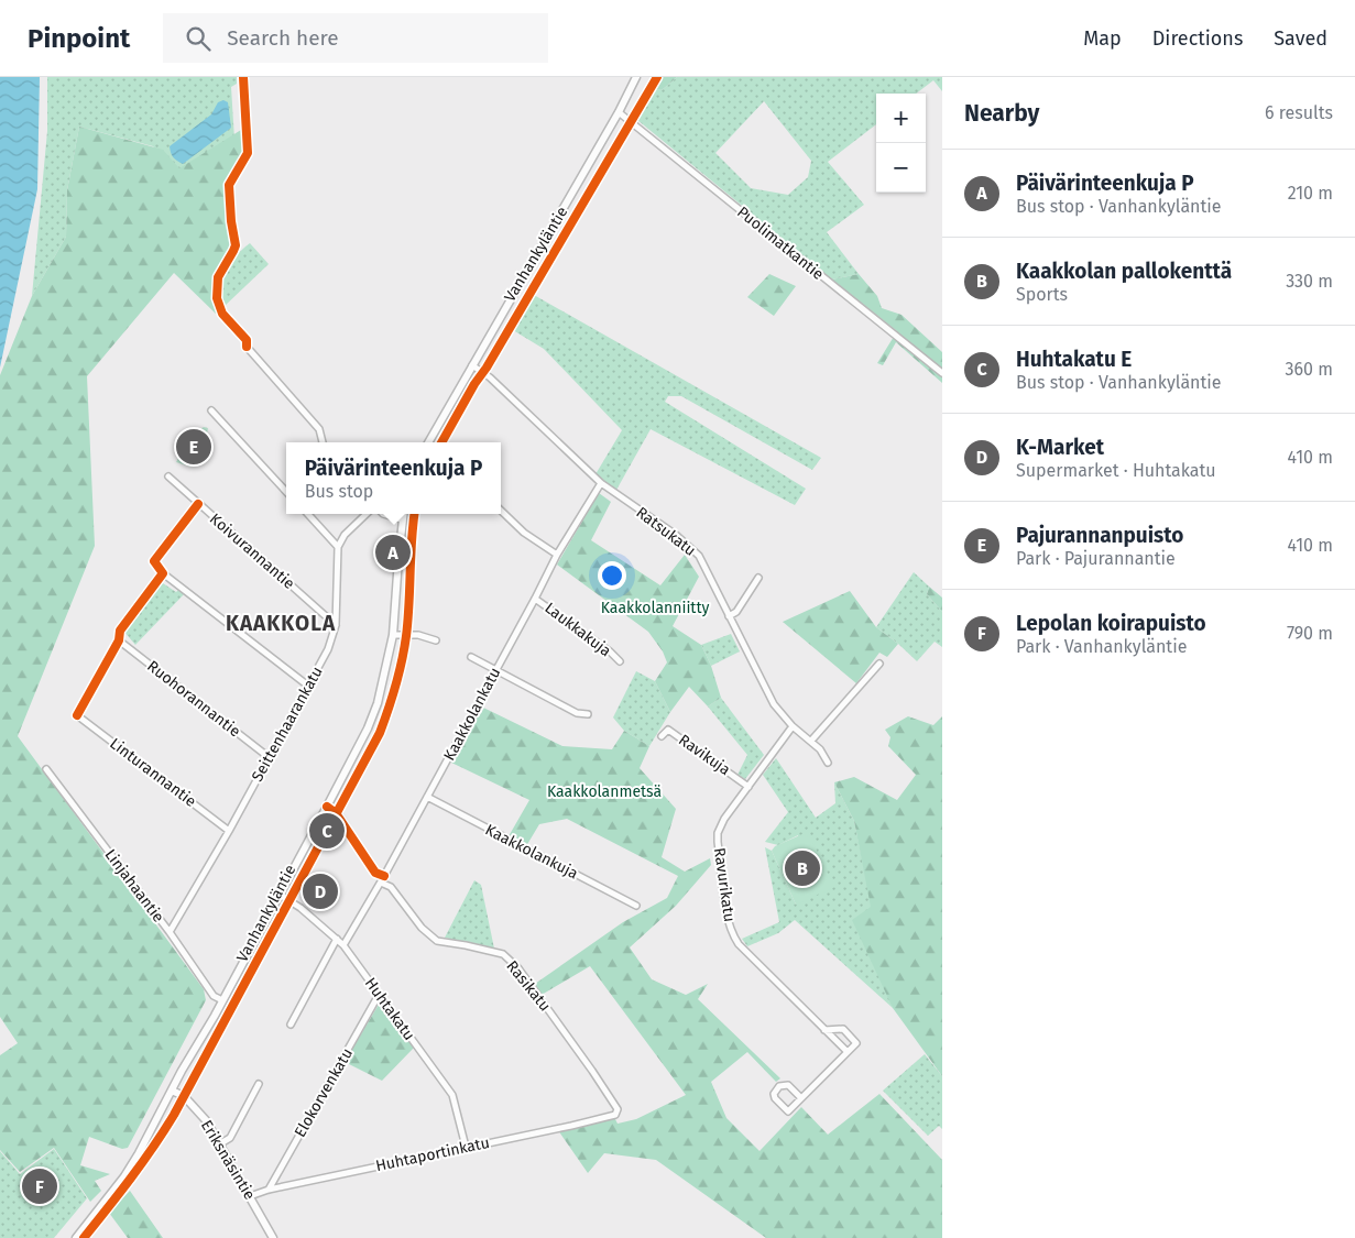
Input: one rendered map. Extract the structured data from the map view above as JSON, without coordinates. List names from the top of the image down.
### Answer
{
  "streets": {
    "street": [
      "Puolimatkantie",
      "Vanhankyläntie",
      "Ratsukatu",
      "Koivurannantie",
      "Laukkakuja",
      "Ruohorannantie",
      "Kaakkolankatu",
      "Seittenhaarankatu",
      "Ravikuja",
      "Linturannantie",
      "Kaakkolankuja",
      "Ravurikatu",
      "Linjahaantie",
      "Rasikatu",
      "Huhtakatu",
      "Elokorvenkatu",
      "Huhtaportinkatu",
      "Eriksnäsintie"
    ]
  },
  "crossings": [
    ["Puolimatkantie", "Vanhankyläntie"],
    ["Vanhankyläntie", "Ratsukatu"],
    ["Vanhankyläntie", "Linjahaantie"],
    ["Vanhankyläntie", "Huhtakatu"],
    ["Vanhankyläntie", "Eriksnäsintie"],
    ["Ratsukatu", "Kaakkolankatu"],
    ["Ratsukatu", "Ravurikatu"],
    ["Koivurannantie", "Seittenhaarankatu"],
    ["Laukkakuja", "Kaakkolankatu"],
    ["Ruohorannantie", "Seittenhaarankatu"],
    ["Kaakkolankatu", "Kaakkolankuja"],
    ["Kaakkolankatu", "Rasikatu"],
    ["Kaakkolankatu", "Huhtakatu"],
    ["Seittenhaarankatu", "Linturannantie"],
    ["Seittenhaarankatu", "Linjahaantie"],
    ["Ravikuja", "Ravurikatu"],
    ["Rasikatu", "Huhtaportinkatu"],
    ["Huhtakatu", "Elokorvenkatu"],
    ["Huhtakatu", "Huhtaportinkatu"],
    ["Elokorvenkatu", "Huhtaportinkatu"],
    ["Huhtaportinkatu", "Eriksnäsintie"]
  ],
  "districts": ["KAAKKOLA"],
  "parks": ["Kaakkolanniitty", "Kaakkolanmetsä"],
  "page": {
    "header": "Pinpoint",
    "search": "Search here",
    "nav": ["Map", "Directions", "Saved"],
    "heading": ["Nearby", "6 results"],
    "map_buttons": ["+", "−"],
    "list": [
      {
        "mark": "A",
        "name": "Päivärinteenkuja P",
        "note": "Bus stop · Vanhankyläntie",
        "value": "210 m"
      },
      {
        "mark": "B",
        "name": "Kaakkolan pallokenttä",
        "note": "Sports",
        "value": "330 m"
      },
      {
        "mark": "C",
        "name": "Huhtakatu E",
        "note": "Bus stop · Vanhankyläntie",
        "value": "360 m"
      },
      {
        "mark": "D",
        "name": "K-Market",
        "note": "Supermarket · Huhtakatu",
        "value": "410 m"
      },
      {
        "mark": "E",
        "name": "Pajurannanpuisto",
        "note": "Park · Pajurannantie",
        "value": "410 m"
      },
      {
        "mark": "F",
        "name": "Lepolan koirapuisto",
        "note": "Park · Vanhankyläntie",
        "value": "790 m"
      }
    ],
    "pins": [
      "E",
      "A",
      "C",
      "B",
      "D",
      "F"
    ],
    "popup": ["Päivärinteenkuja P", "Bus stop"]
  }
}
